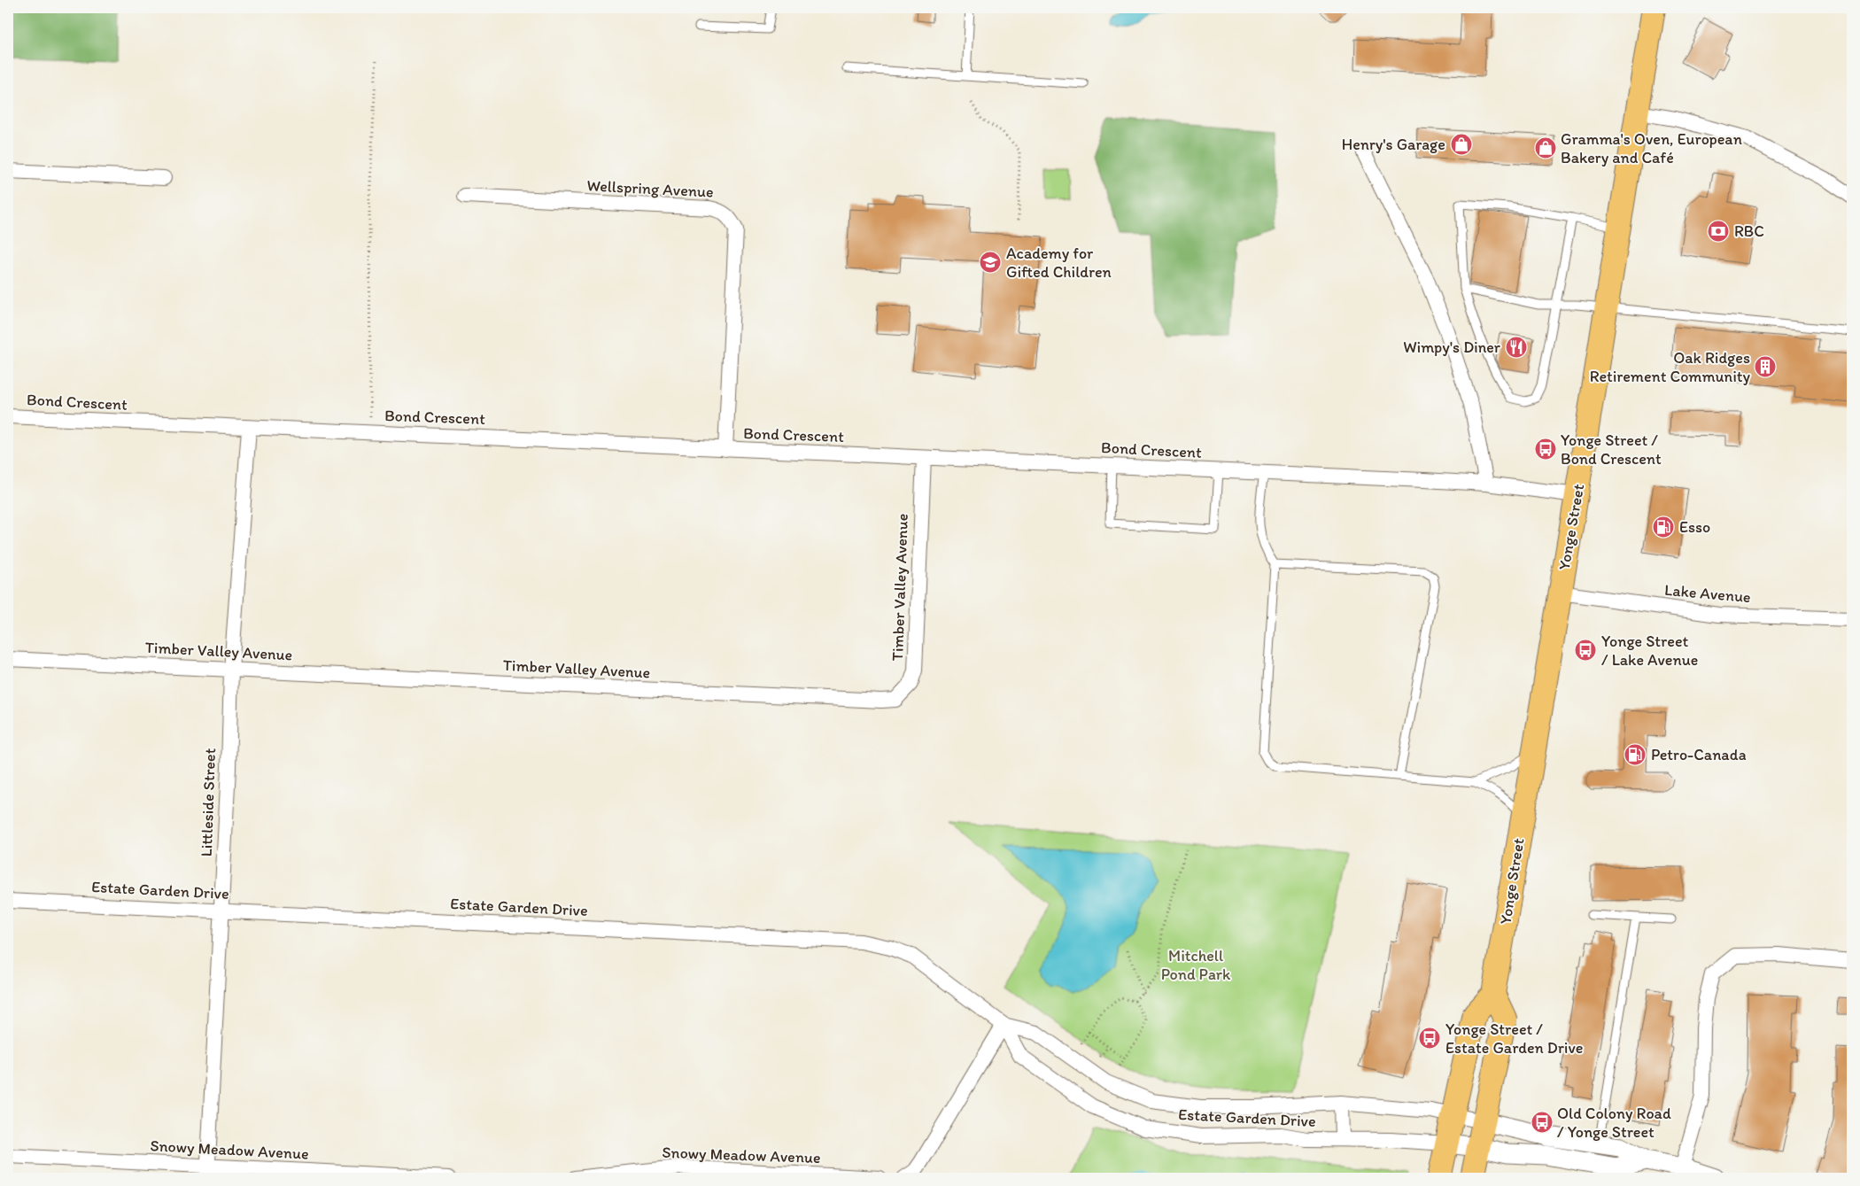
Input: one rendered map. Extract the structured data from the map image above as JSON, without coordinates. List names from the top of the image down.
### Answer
{
  "streets": {
    "main road": ["Yonge Street"],
    "street": [
      "Wellspring Avenue",
      "Bond Crescent",
      "Timber Valley Avenue",
      "Lake Avenue",
      "Littleside Street",
      "Estate Garden Drive",
      "Snowy Meadow Avenue"
    ]
  },
  "crossings": [
    ["Wellspring Avenue", "Bond Crescent"],
    ["Bond Crescent", "Yonge Street"],
    ["Bond Crescent", "Timber Valley Avenue"],
    ["Bond Crescent", "Littleside Street"],
    ["Yonge Street", "Lake Avenue"],
    ["Timber Valley Avenue", "Littleside Street"],
    ["Littleside Street", "Estate Garden Drive"],
    ["Littleside Street", "Snowy Meadow Avenue"]
  ],
  "parks": ["Mitchell Pond Park"],
  "places": {
    "shop": ["Henry's Garage", "Gramma's Oven, European Bakery and Café"],
    "bank": ["RBC"],
    "school or university": ["Academy for Gifted Children"],
    "restaurant": ["Wimpy's Diner"],
    "building": ["Oak Ridges Retirement Community"],
    "bus stop": [
      "Yonge Street / Bond Crescent",
      "Yonge Street / Lake Avenue",
      "Yonge Street / Estate Garden Drive",
      "Old Colony Road / Yonge Street"
    ],
    "fuel station": ["Esso", "Petro-Canada"]
  }
}
